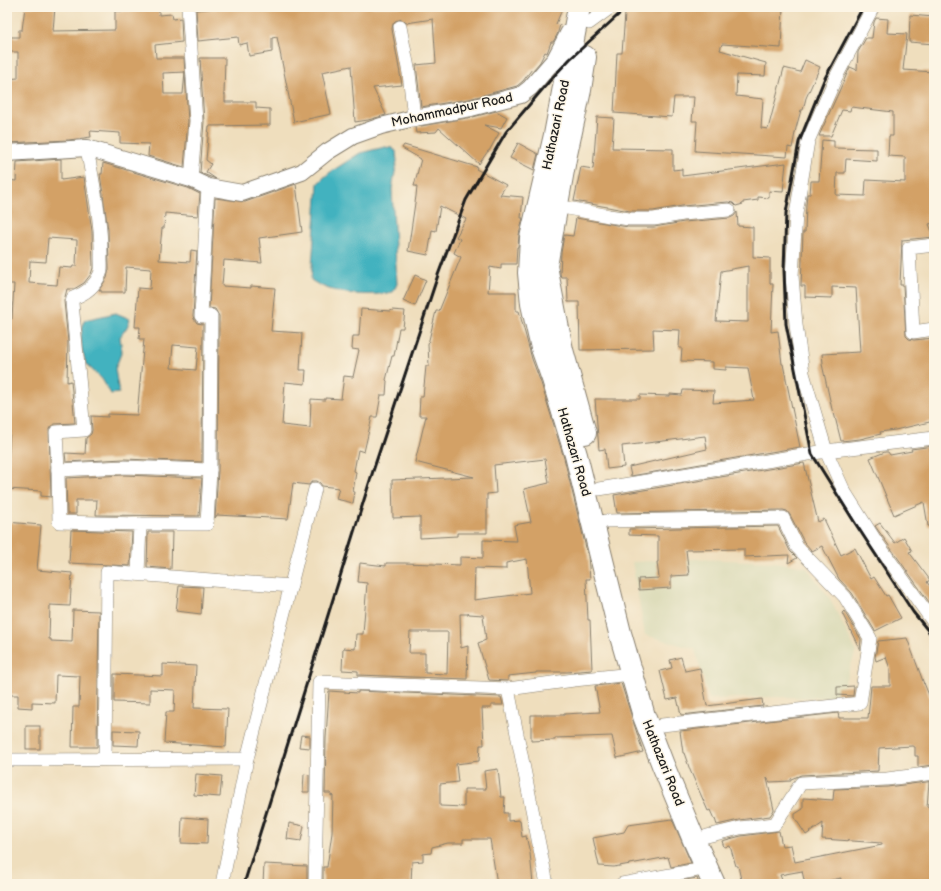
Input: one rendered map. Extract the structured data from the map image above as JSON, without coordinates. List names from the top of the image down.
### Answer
{
  "streets": {
    "highway": ["Hathazari Road"],
    "street": ["Mohammadpur Road"]
  },
  "crossings": [
    ["Mohammadpur Road", "Hathazari Road"]
  ]
}
